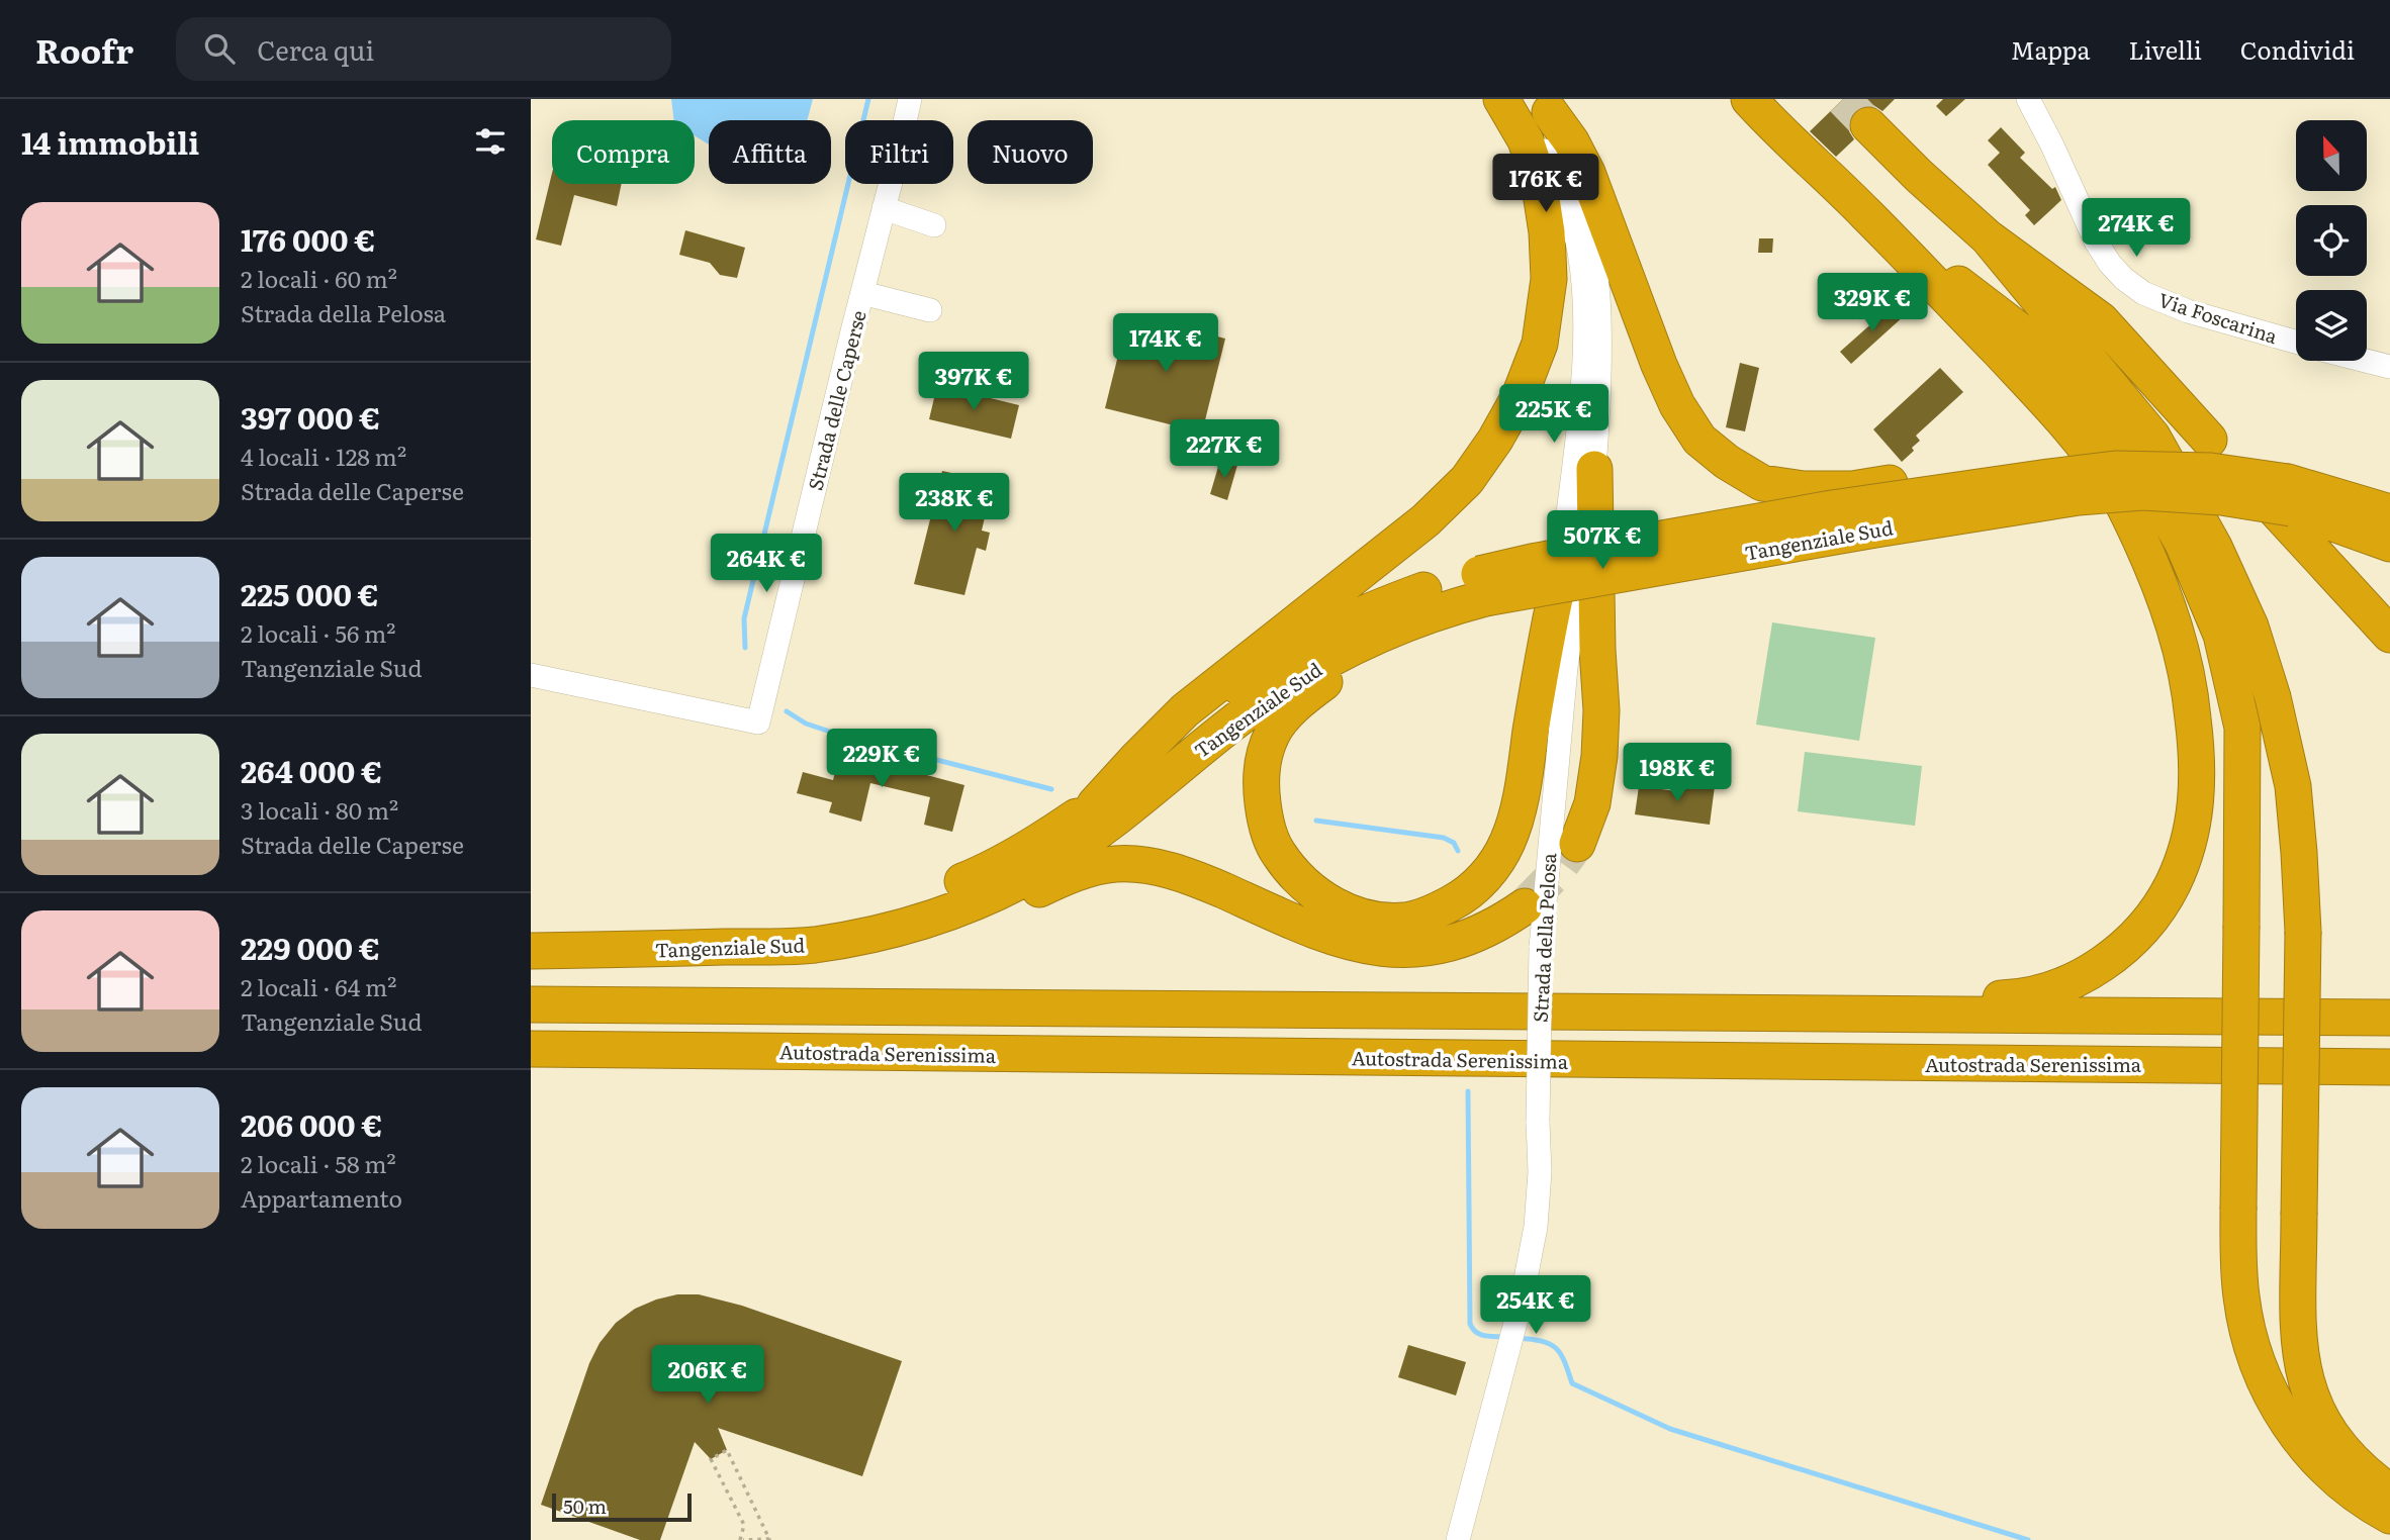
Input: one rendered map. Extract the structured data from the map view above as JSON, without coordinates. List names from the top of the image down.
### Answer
{
  "streets": {
    "highway": ["Tangenziale Sud", "Autostrada Serenissima"],
    "street": ["Via Foscarina", "Strada delle Caperse", "Strada della Pelosa"]
  },
  "scale_bar": "50 m",
  "north": "top",
  "page": {
    "header": "Roofr",
    "search": "Cerca qui",
    "nav": ["Mappa", "Livelli", "Condividi"],
    "heading": "14 immobili",
    "chip": [
      "Compra",
      "Affitta",
      "Filtri",
      "Nuovo"
    ],
    "price": [
      "176K €",
      "274K €",
      "329K €",
      "174K €",
      "397K €",
      "225K €",
      "227K €",
      "238K €",
      "507K €",
      "264K €",
      "229K €",
      "198K €",
      "254K €",
      "206K €"
    ],
    "list": [
      {
        "name": "176 000 €",
        "note": "2 locali · 60 m² · Strada della Pelosa"
      },
      {
        "name": "397 000 €",
        "note": "4 locali · 128 m² · Strada delle Caperse"
      },
      {
        "name": "225 000 €",
        "note": "2 locali · 56 m² · Tangenziale Sud"
      },
      {
        "name": "264 000 €",
        "note": "3 locali · 80 m² · Strada delle Caperse"
      },
      {
        "name": "229 000 €",
        "note": "2 locali · 64 m² · Tangenziale Sud"
      },
      {
        "name": "206 000 €",
        "note": "2 locali · 58 m² · Appartamento"
      }
    ],
    "scale": "50 m"
  }
}
